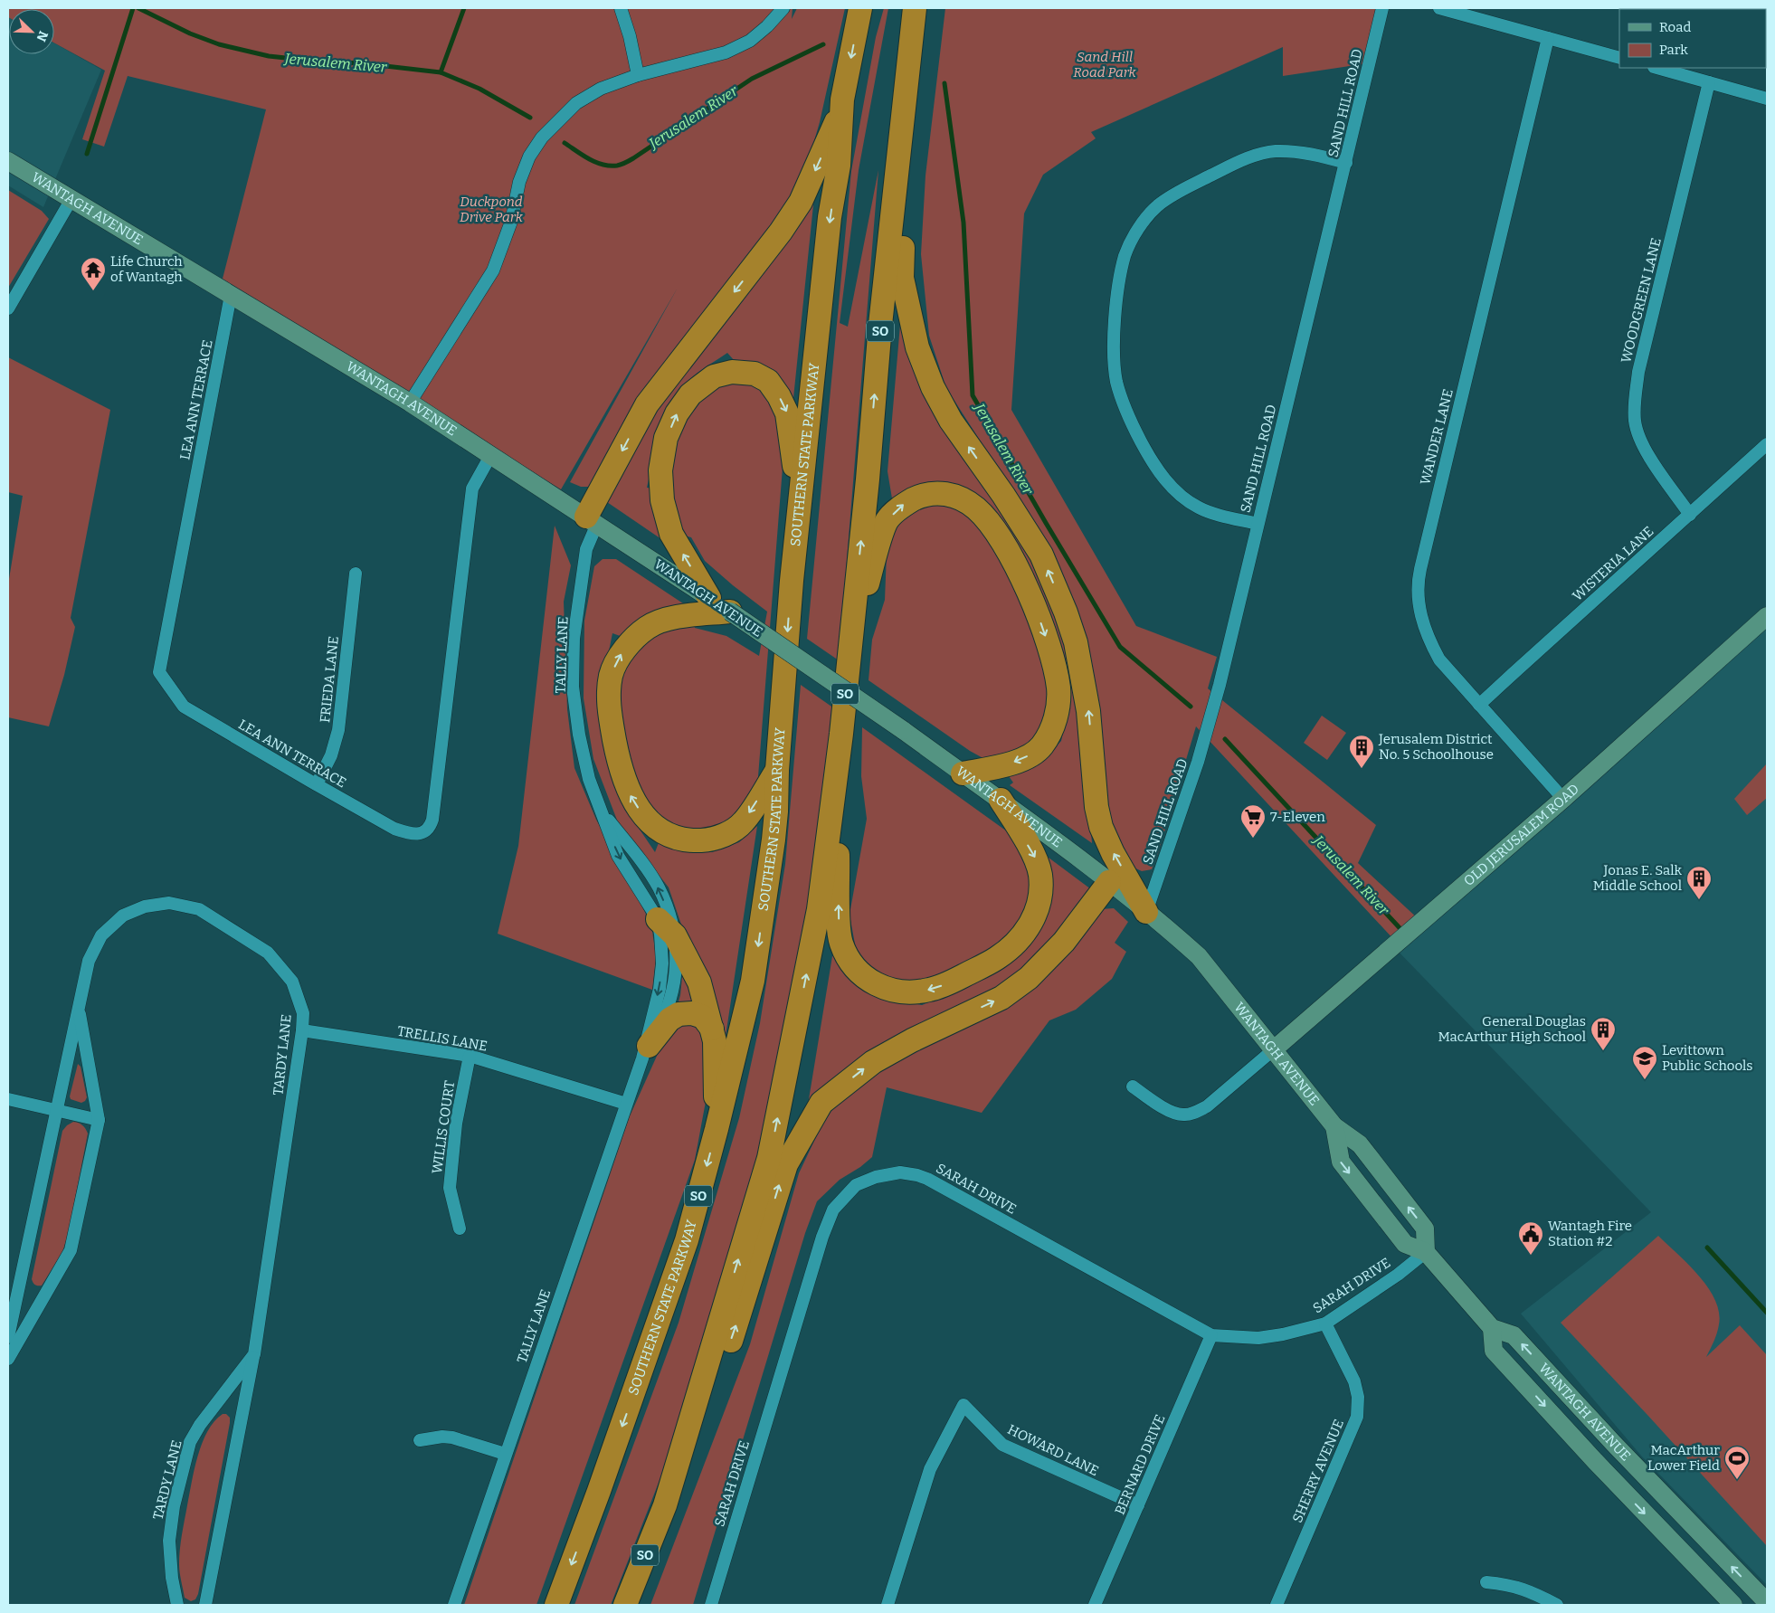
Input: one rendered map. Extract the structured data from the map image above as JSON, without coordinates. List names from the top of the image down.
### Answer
{
  "streets": {
    "highway": ["SO", "SOUTHERN STATE PARKWAY"],
    "main road": ["WANTAGH AVENUE", "OLD JERUSALEM ROAD"],
    "street": [
      "SAND HILL ROAD",
      "WOODGREEN LANE",
      "LEA ANN TERRACE",
      "WANDER LANE",
      "WISTERIA LANE",
      "TALLY LANE",
      "FRIEDA LANE",
      "TRELLIS LANE",
      "TARDY LANE",
      "WILLIS COURT",
      "SARAH DRIVE",
      "HOWARD LANE",
      "BERNARD DRIVE",
      "SHERRY AVENUE"
    ]
  },
  "crossings": [
    ["SAND HILL ROAD", "WANTAGH AVENUE"],
    ["WANTAGH AVENUE", "LEA ANN TERRACE"],
    ["WANTAGH AVENUE", "TALLY LANE"],
    ["WANTAGH AVENUE", "OLD JERUSALEM ROAD"],
    ["WANTAGH AVENUE", "SARAH DRIVE"],
    ["WOODGREEN LANE", "WISTERIA LANE"],
    ["LEA ANN TERRACE", "FRIEDA LANE"],
    ["WANDER LANE", "WISTERIA LANE"],
    ["WANDER LANE", "OLD JERUSALEM ROAD"],
    ["TALLY LANE", "TRELLIS LANE"],
    ["TRELLIS LANE", "TARDY LANE"],
    ["TRELLIS LANE", "WILLIS COURT"],
    ["SARAH DRIVE", "BERNARD DRIVE"],
    ["SARAH DRIVE", "SHERRY AVENUE"],
    ["HOWARD LANE", "BERNARD DRIVE"]
  ],
  "water": ["Jerusalem River"],
  "parks": ["Sand Hill Road Park", "Duckpond Drive Park"],
  "places": {
    "temple": ["Life Church of Wantagh"],
    "building": ["Jerusalem District No. 5 Schoolhouse", "Jonas E. Salk Middle School", "General Douglas MacArthur High School"],
    "supermarket": ["7-Eleven"],
    "school or university": ["Levittown Public Schools"],
    "public building": ["Wantagh Fire Station #2"],
    "sports": ["MacArthur Lower Field"]
  },
  "legend": ["Road", "Park"],
  "north": "bottom right"
}
